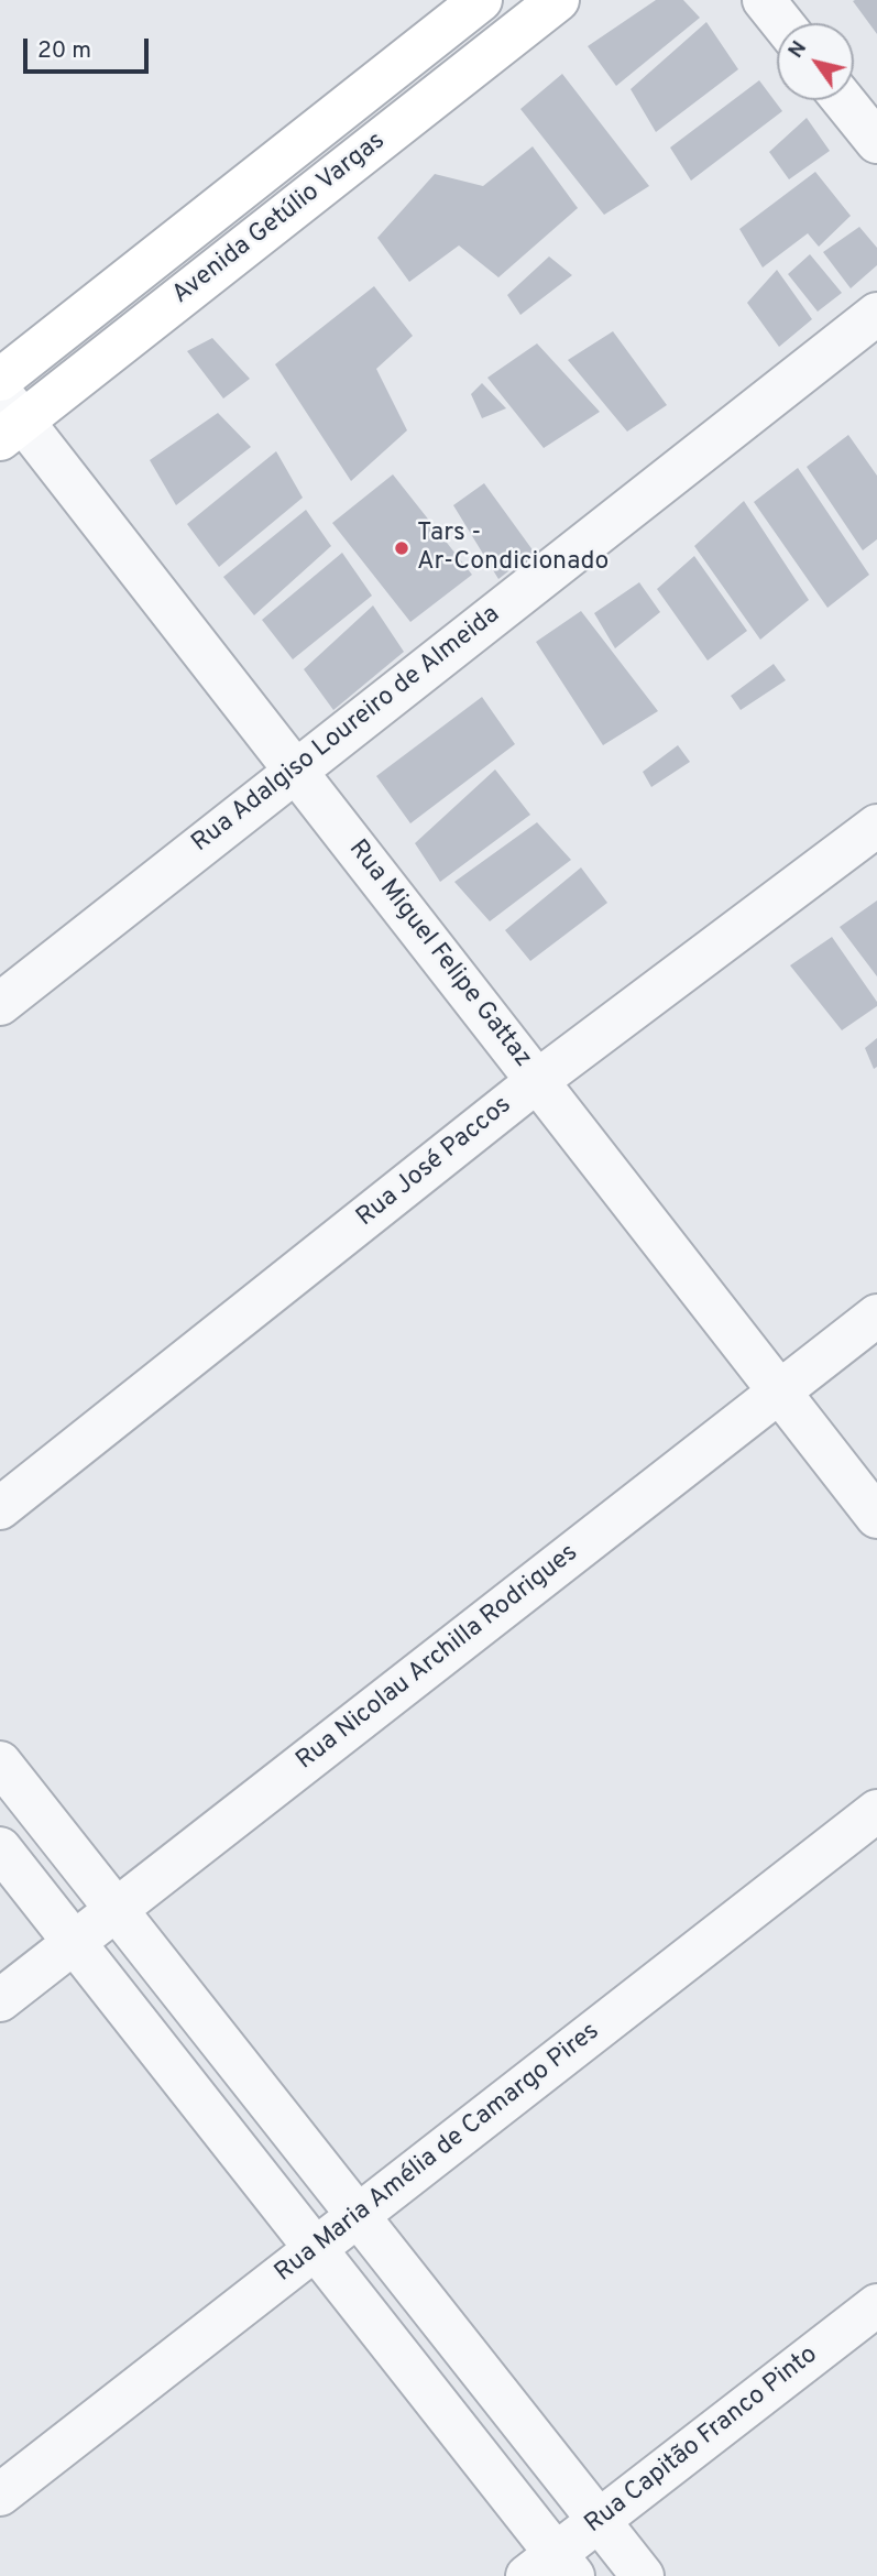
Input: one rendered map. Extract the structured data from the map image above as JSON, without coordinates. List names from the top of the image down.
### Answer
{
  "streets": {
    "street": [
      "Avenida Getúlio Vargas",
      "Rua Adalgiso Loureiro de Almeida",
      "Rua Miguel Felipe Gattaz",
      "Rua José Paccos",
      "Rua Nicolau Archilla Rodrigues",
      "Rua Maria Amélia de Camargo Pires",
      "Rua Capitão Franco Pinto"
    ]
  },
  "crossings": [
    ["Avenida Getúlio Vargas", "Rua Miguel Felipe Gattaz"],
    ["Rua Adalgiso Loureiro de Almeida", "Rua Miguel Felipe Gattaz"],
    ["Rua Miguel Felipe Gattaz", "Rua José Paccos"],
    ["Rua Miguel Felipe Gattaz", "Rua Nicolau Archilla Rodrigues"]
  ],
  "places": ["Tars - Ar-Condicionado"],
  "scale_bar": "20 m",
  "north": "top left"
}
